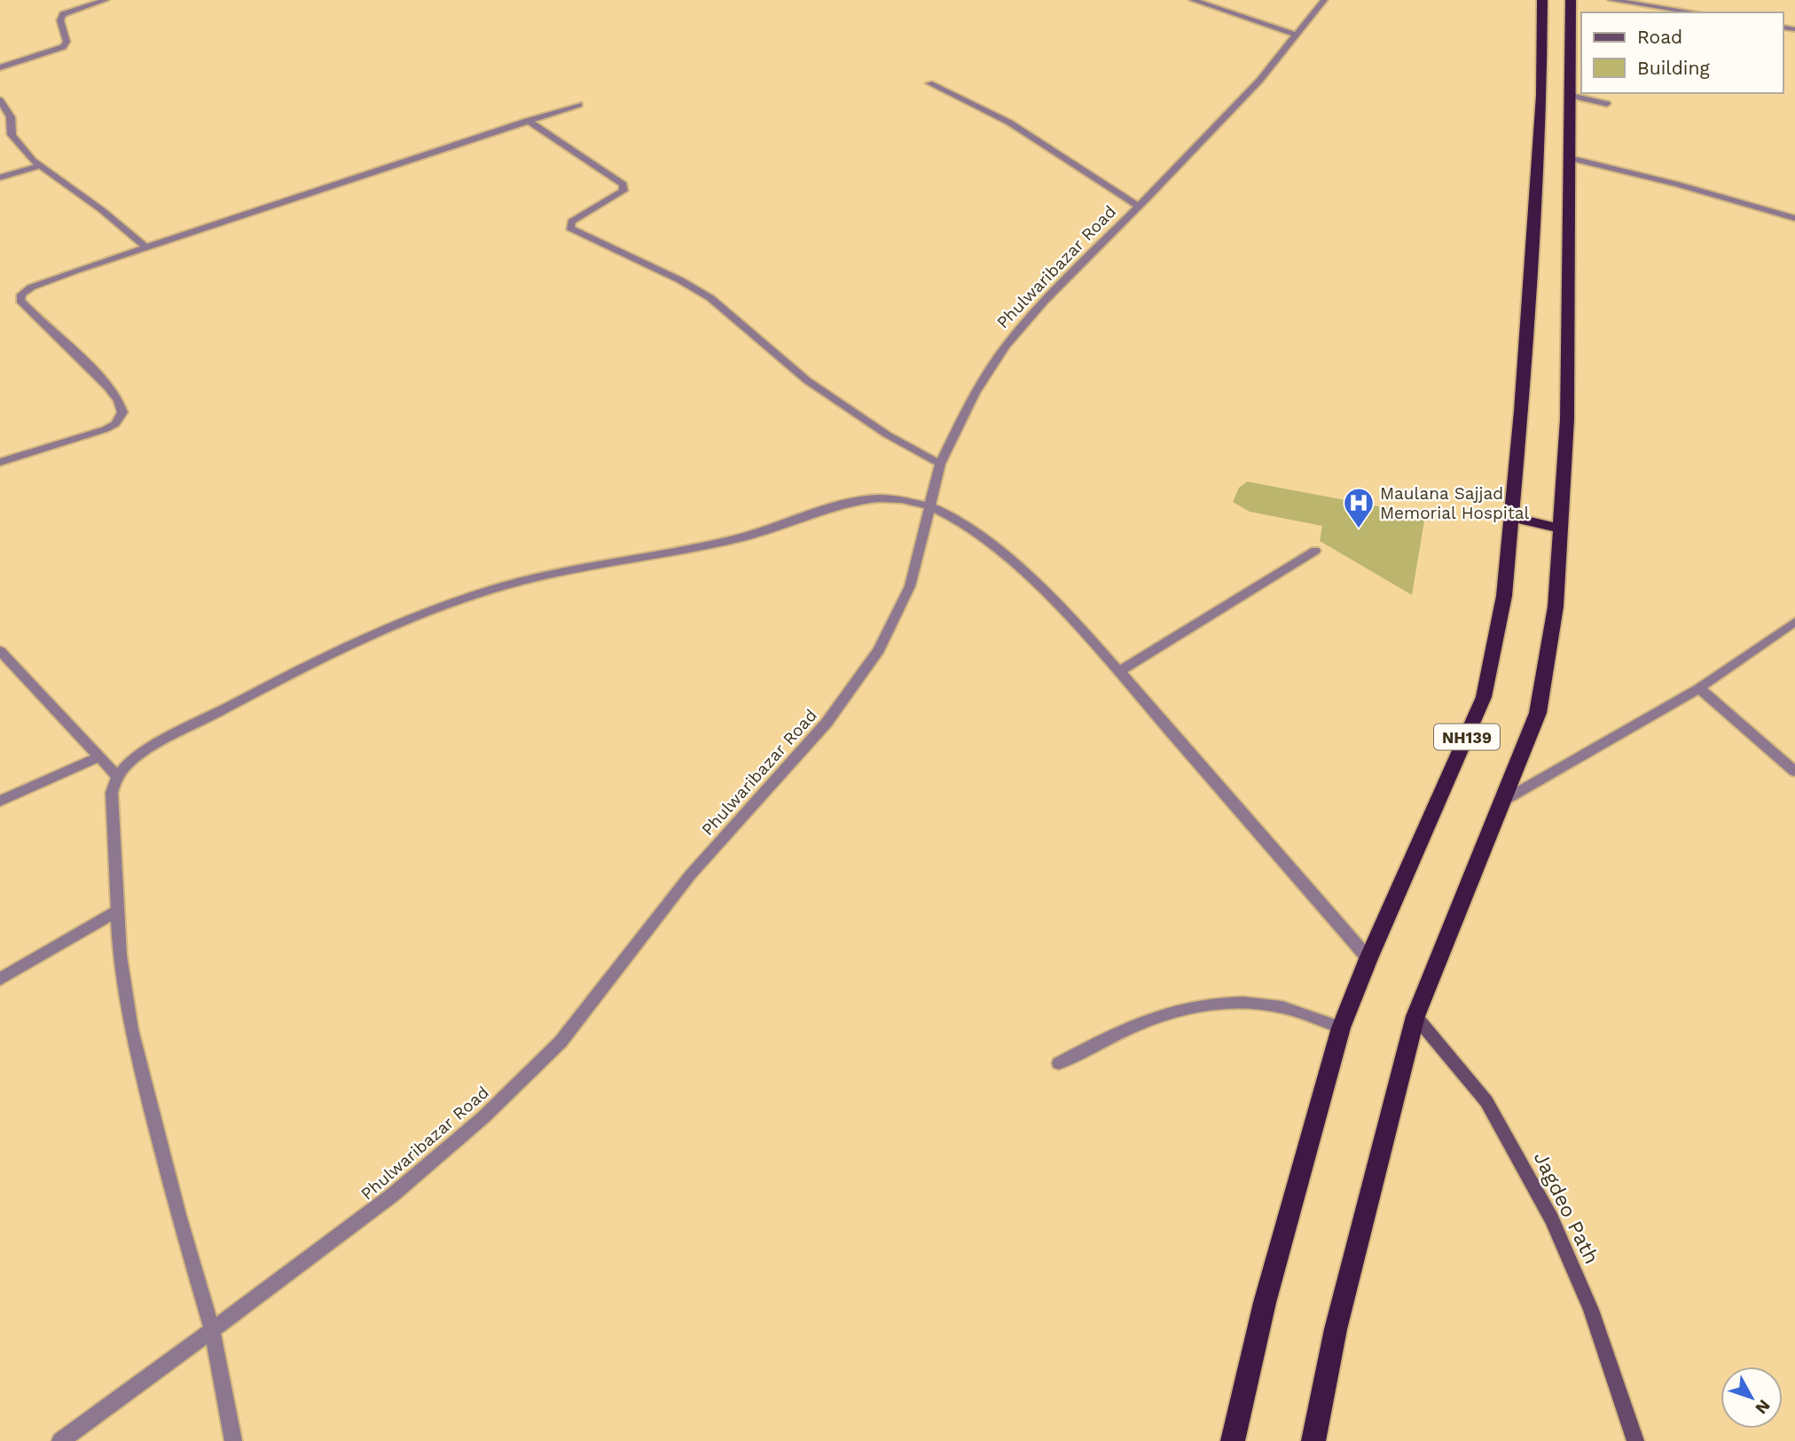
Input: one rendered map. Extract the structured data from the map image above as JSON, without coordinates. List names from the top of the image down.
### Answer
{
  "streets": {
    "highway": ["NH139"],
    "main road": ["Jagdeo Path"],
    "street": ["Phulwaribazar Road"]
  },
  "crossings": [
    ["NH139", "Jagdeo Path"]
  ],
  "places": {
    "hospital": ["Maulana Sajjad Memorial Hospital"]
  },
  "legend": ["Road", "Building"],
  "north": "bottom right"
}
